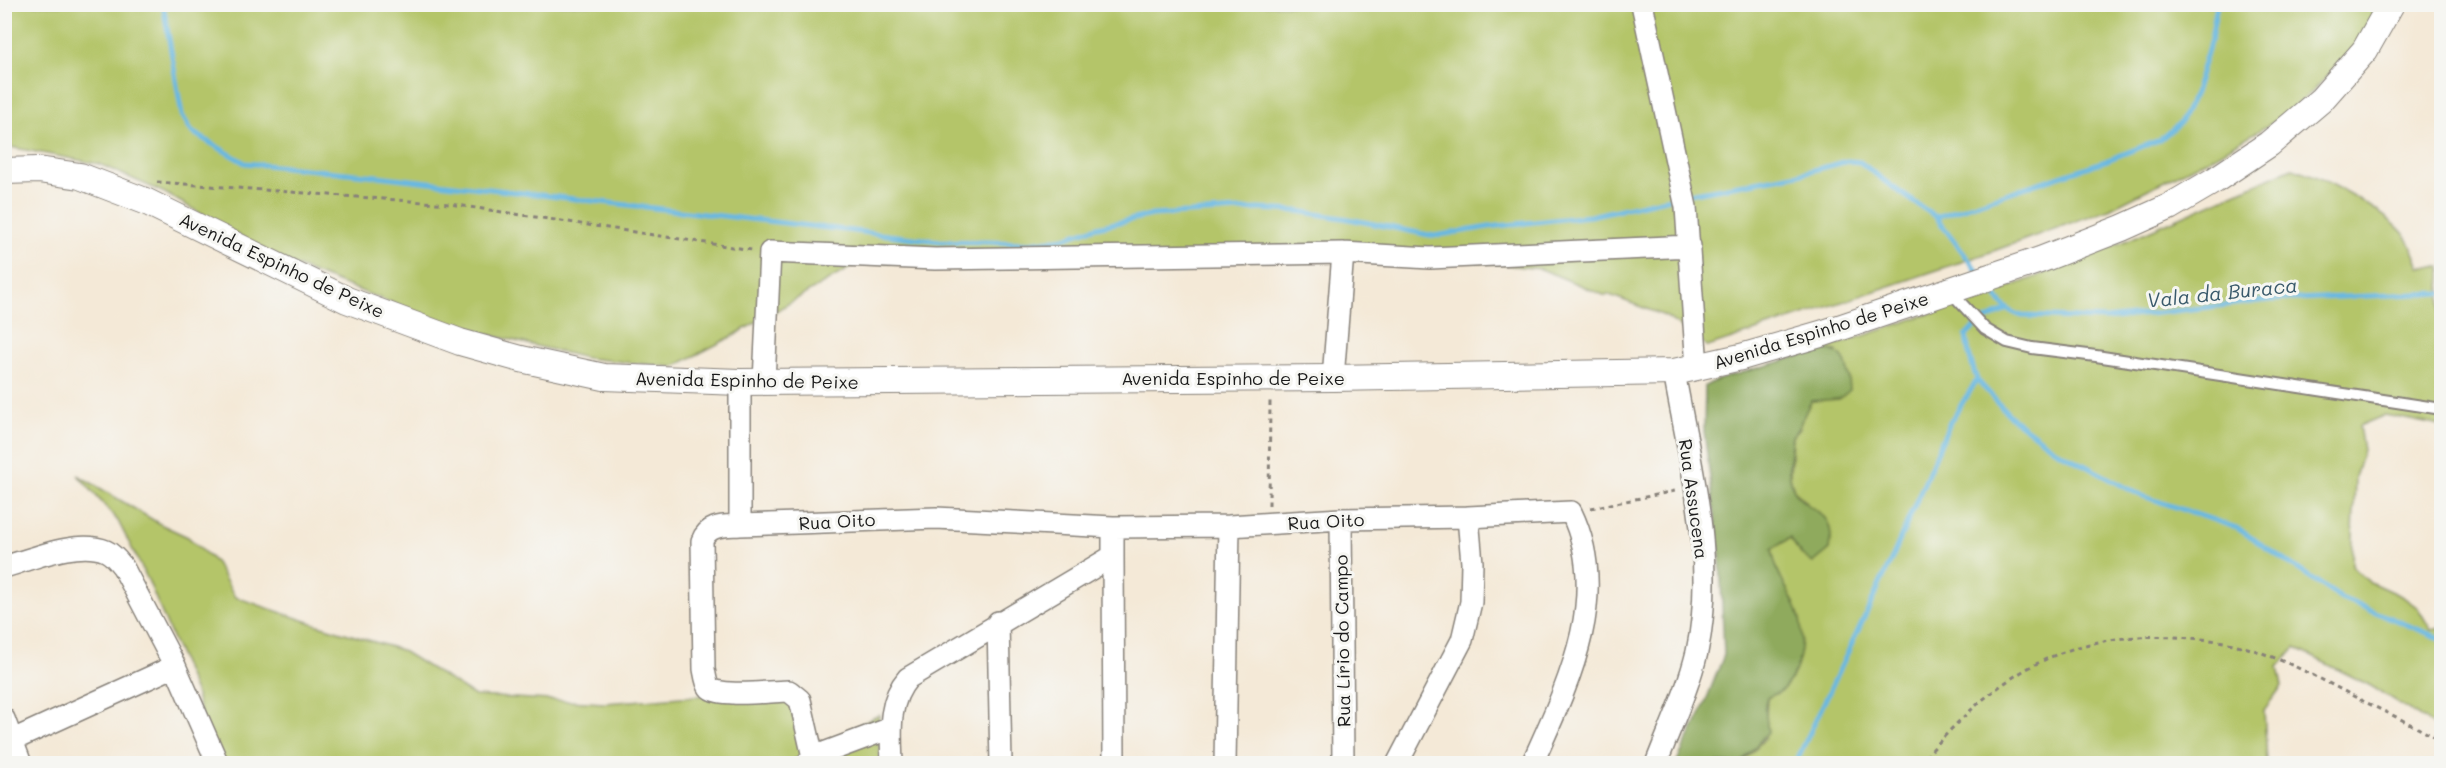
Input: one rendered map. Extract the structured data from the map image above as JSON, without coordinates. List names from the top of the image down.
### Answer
{
  "streets": {
    "street": [
      "Avenida Espinho de Peixe",
      "Rua Assucena",
      "Rua Oito",
      "Rua Lírio do Campo"
    ]
  },
  "crossings": [
    ["Avenida Espinho de Peixe", "Rua Assucena"],
    ["Rua Oito", "Rua Lírio do Campo"]
  ],
  "water": ["Vala da Buraca"]
}
